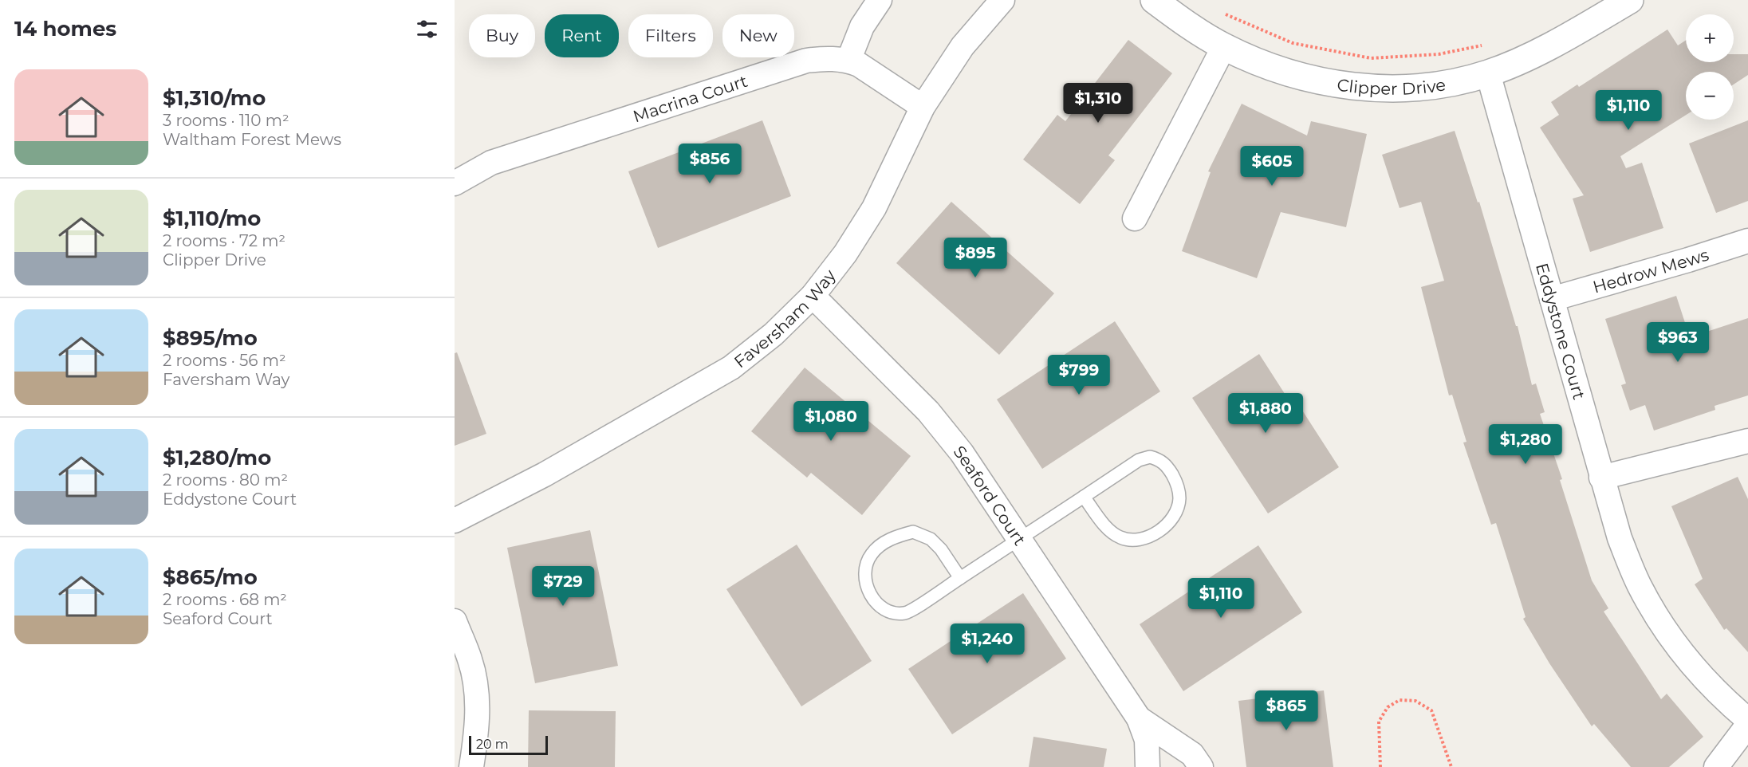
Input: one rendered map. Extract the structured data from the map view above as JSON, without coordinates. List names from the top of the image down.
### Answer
{
  "streets": {
    "street": [
      "Clipper Drive",
      "Macrina Court",
      "Hedrow Mews",
      "Faversham Way",
      "Eddystone Court",
      "Seaford Court"
    ]
  },
  "crossings": [
    ["Clipper Drive", "Eddystone Court"],
    ["Macrina Court", "Faversham Way"],
    ["Hedrow Mews", "Eddystone Court"],
    ["Faversham Way", "Seaford Court"]
  ],
  "scale_bar": "20 m",
  "page": {
    "heading": "14 homes",
    "map_buttons": ["+", "−"],
    "chip": [
      "Buy",
      "Rent",
      "Filters",
      "New"
    ],
    "list": [
      {
        "name": "$1,310/mo",
        "note": "3 rooms · 110 m² · Waltham Forest Mews"
      },
      {
        "name": "$1,110/mo",
        "note": "2 rooms · 72 m² · Clipper Drive"
      },
      {
        "name": "$895/mo",
        "note": "2 rooms · 56 m² · Faversham Way"
      },
      {
        "name": "$1,280/mo",
        "note": "2 rooms · 80 m² · Eddystone Court"
      },
      {
        "name": "$865/mo",
        "note": "2 rooms · 68 m² · Seaford Court"
      }
    ],
    "price": [
      "$1,310",
      "$1,110",
      "$856",
      "$605",
      "$895",
      "$963",
      "$799",
      "$1,880",
      "$1,080",
      "$1,280",
      "$729",
      "$1,110",
      "$1,240",
      "$865"
    ],
    "scale": "20 m"
  }
}
